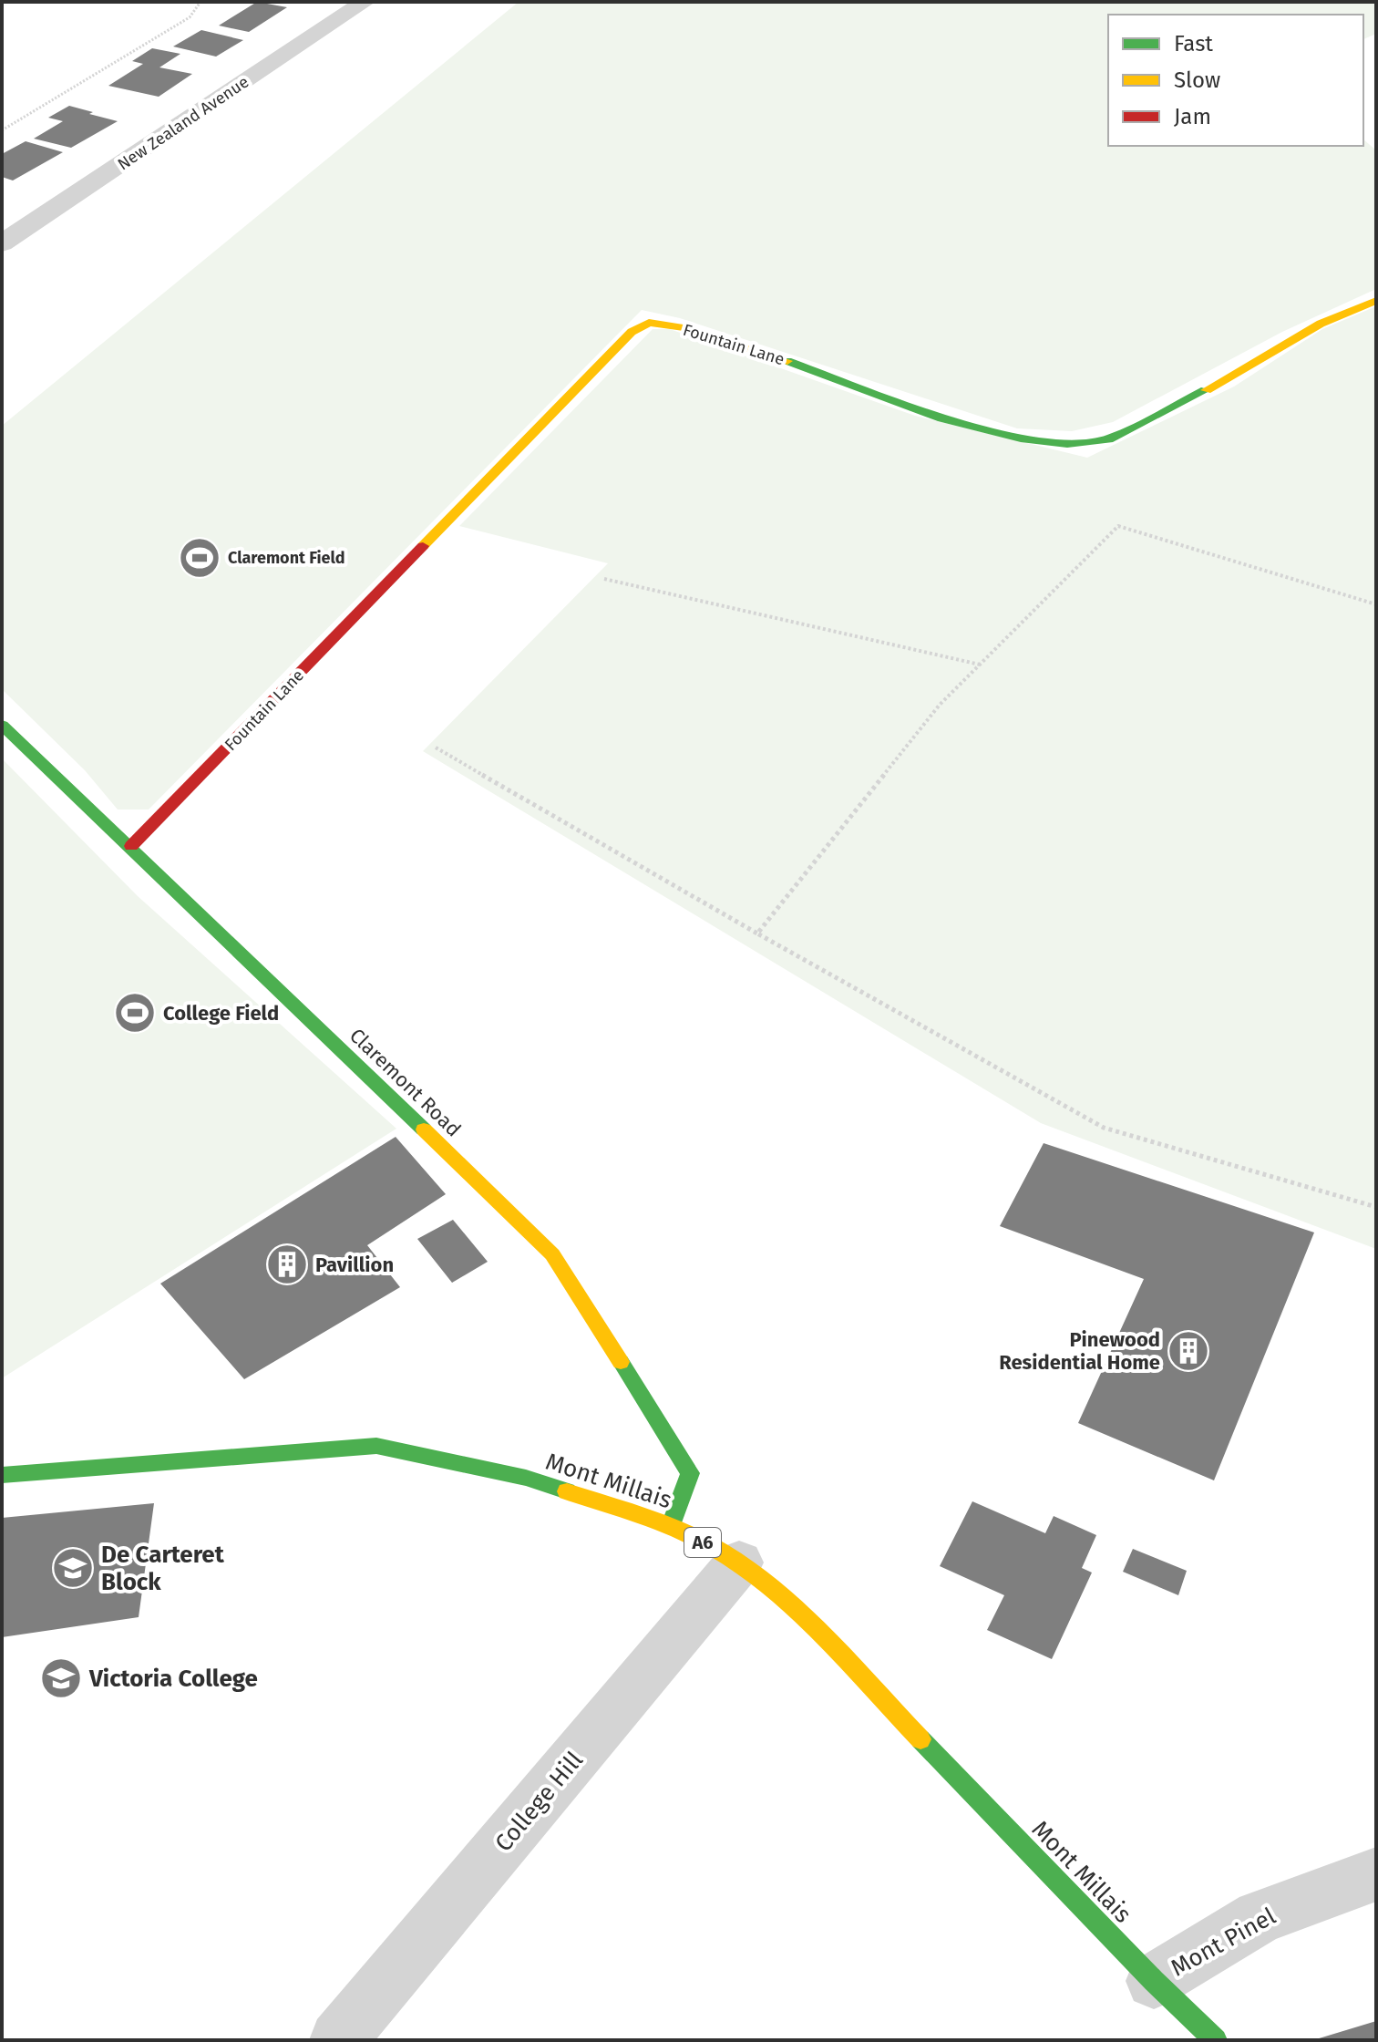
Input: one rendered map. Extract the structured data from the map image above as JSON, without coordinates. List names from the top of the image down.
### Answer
{
  "streets": {
    "street": [
      "New Zealand Avenue",
      "Fountain Lane",
      "Claremont Road",
      "Mont Millais",
      "A6",
      "College Hill",
      "Mont Pinel"
    ]
  },
  "crossings": [
    ["Fountain Lane", "Claremont Road"],
    ["Claremont Road", "Mont Millais"],
    ["Mont Millais", "College Hill"],
    ["Mont Millais", "Mont Pinel"]
  ],
  "places": {
    "sports": ["Claremont Field", "College Field"],
    "building": ["Pavillion", "Pinewood Residential Home"],
    "school or university": ["De Carteret Block", "Victoria College"]
  },
  "legend": ["Fast", "Slow", "Jam"]
}
